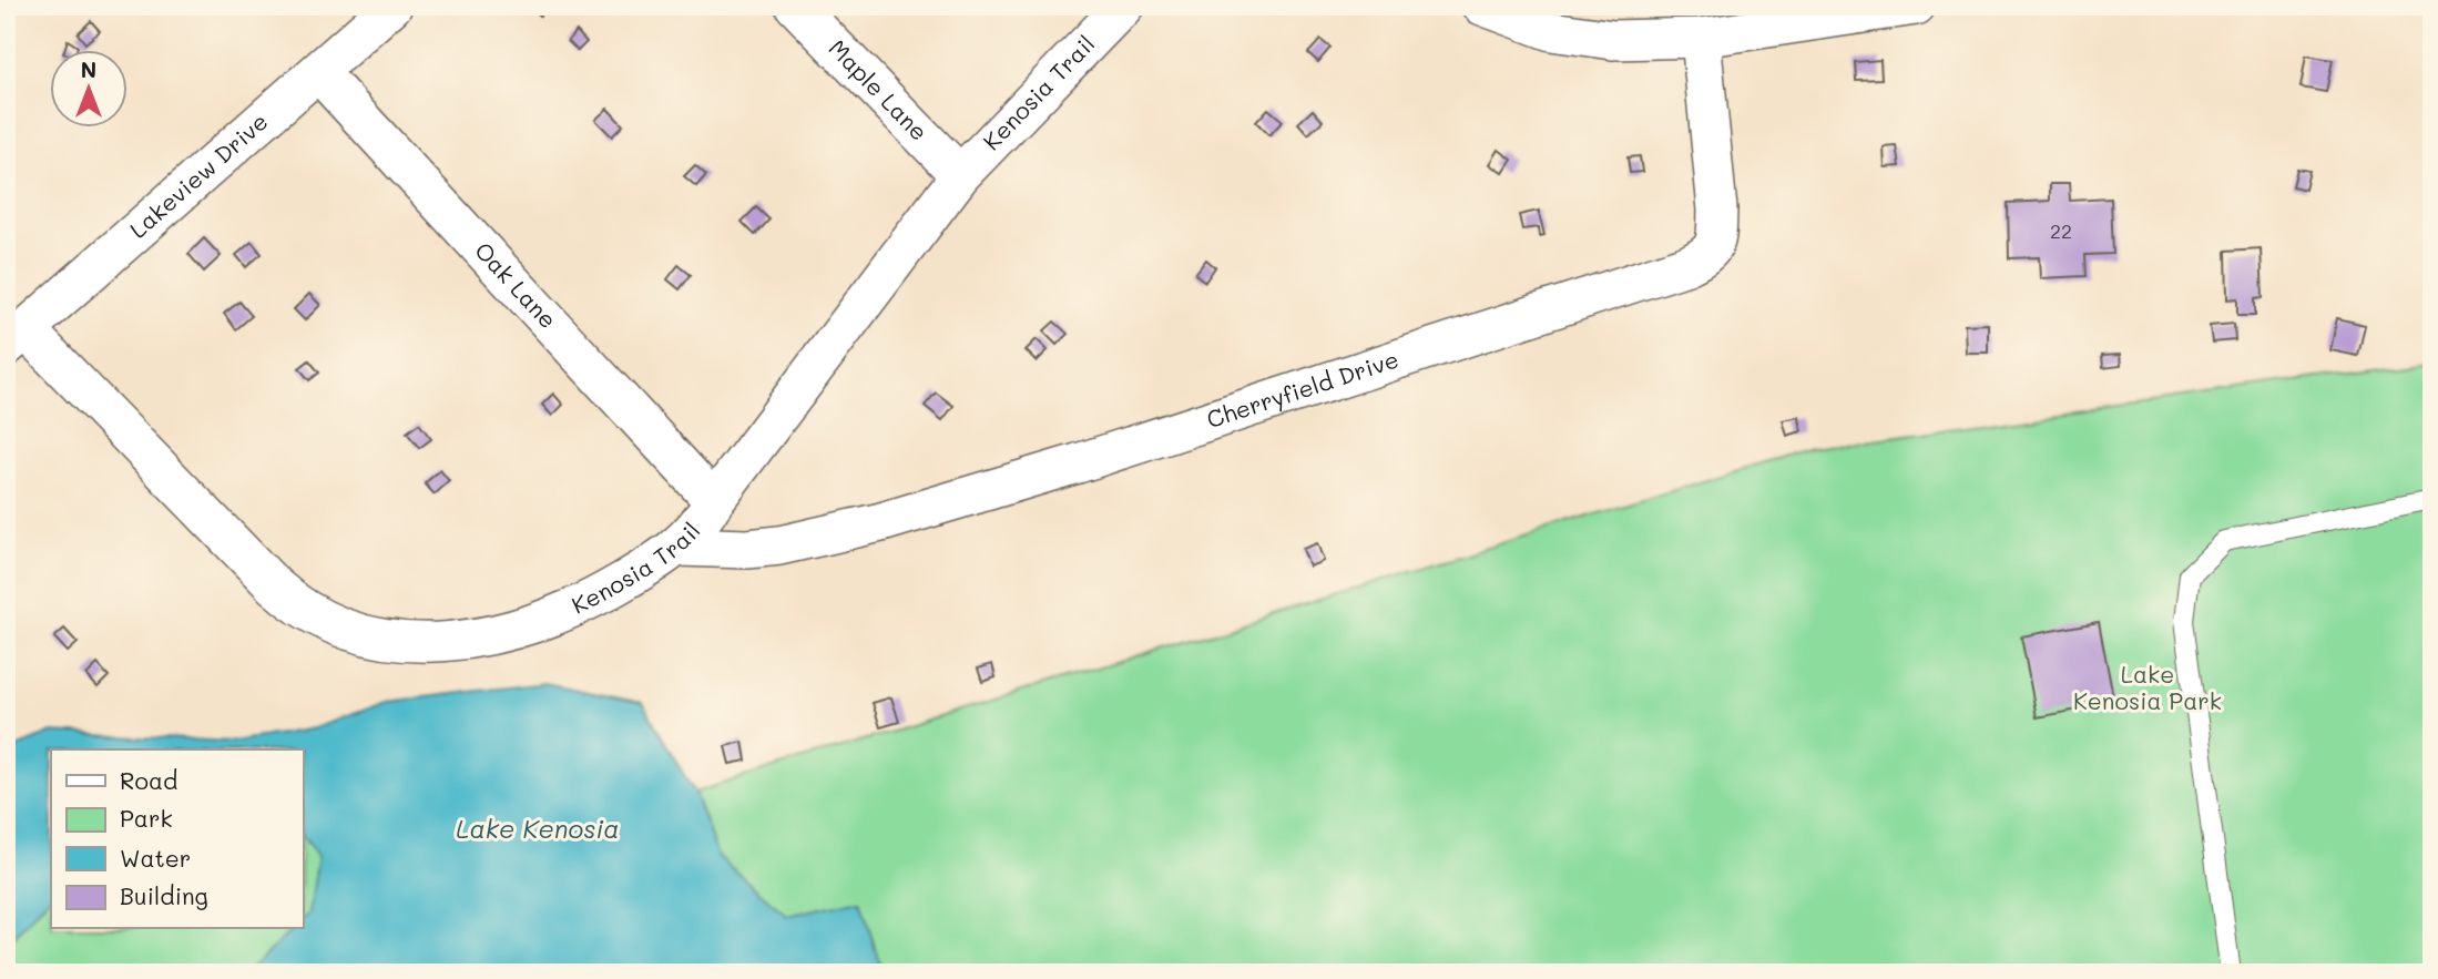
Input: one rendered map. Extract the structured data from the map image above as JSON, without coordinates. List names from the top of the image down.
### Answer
{
  "streets": {
    "street": [
      "Maple Lane",
      "Kenosia Trail",
      "Lakeview Drive",
      "Oak Lane",
      "Cherryfield Drive"
    ]
  },
  "crossings": [
    ["Maple Lane", "Kenosia Trail"],
    ["Kenosia Trail", "Lakeview Drive"],
    ["Kenosia Trail", "Oak Lane"],
    ["Kenosia Trail", "Cherryfield Drive"],
    ["Lakeview Drive", "Oak Lane"]
  ],
  "water": ["Lake Kenosia"],
  "parks": ["Lake Kenosia Park"],
  "house_numbers": ["22"],
  "legend": [
    "Road",
    "Park",
    "Water",
    "Building"
  ],
  "north": "top"
}
